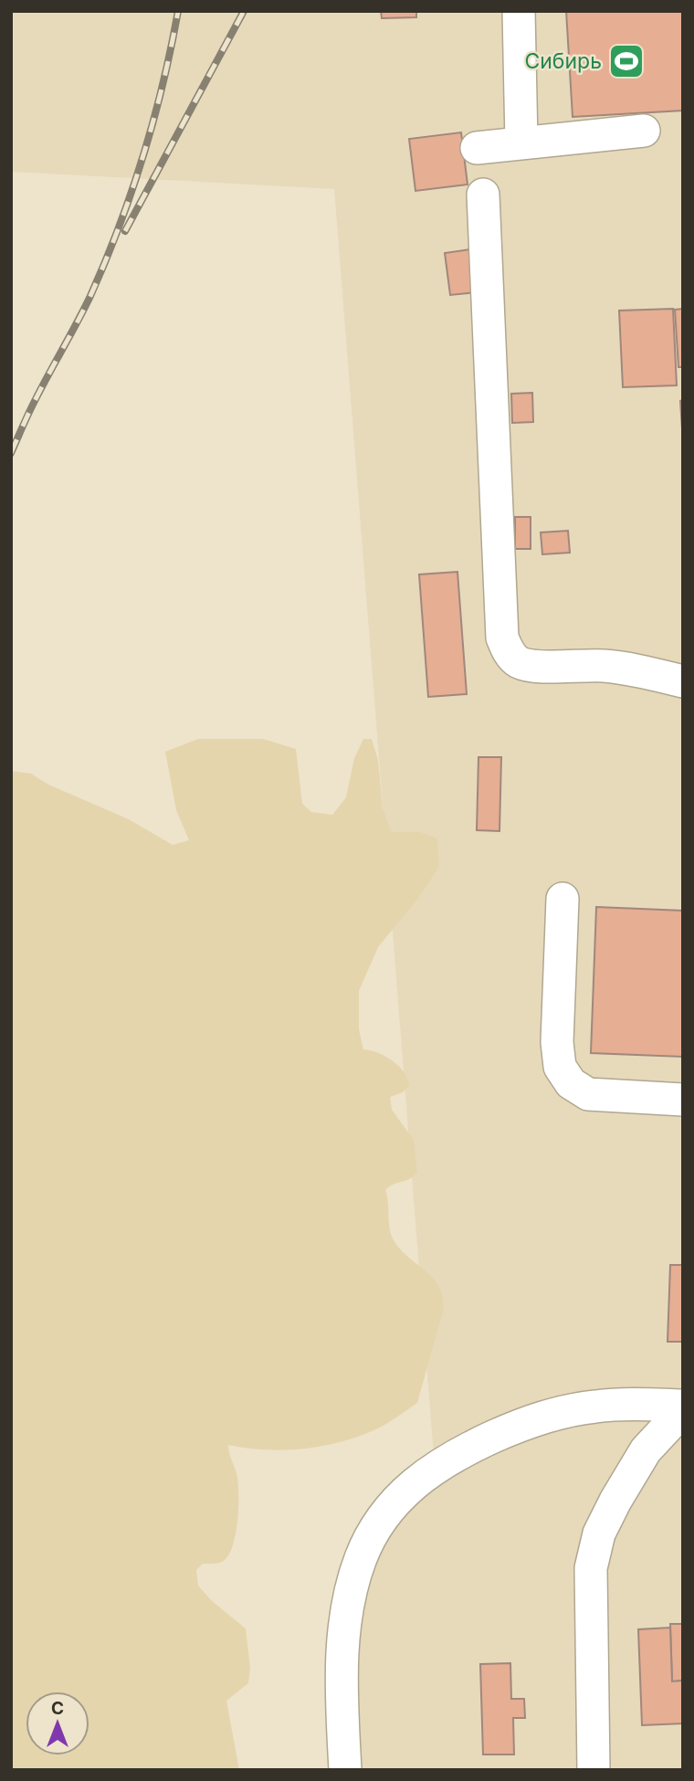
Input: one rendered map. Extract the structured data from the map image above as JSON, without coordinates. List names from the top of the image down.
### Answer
{
  "places": {
    "sports": ["Сибирь"]
  },
  "north": "top"
}
